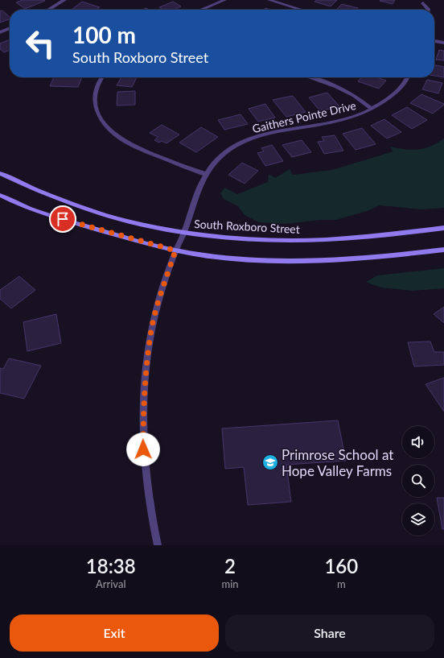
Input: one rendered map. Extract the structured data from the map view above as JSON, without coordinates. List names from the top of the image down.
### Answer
{
  "streets": {
    "street": ["Gaithers Pointe Drive", "South Roxboro Street"]
  },
  "crossings": [
    ["Gaithers Pointe Drive", "South Roxboro Street"]
  ],
  "places": {
    "school or university": ["Primrose School at Hope Valley Farms"]
  },
  "page": {
    "turn": ["100 m", "South Roxboro Street"],
    "eta": [
      "18:38",
      "Arrival",
      "2",
      "min",
      "160",
      "m"
    ],
    "buttons": ["Exit", "Share"]
  }
}
